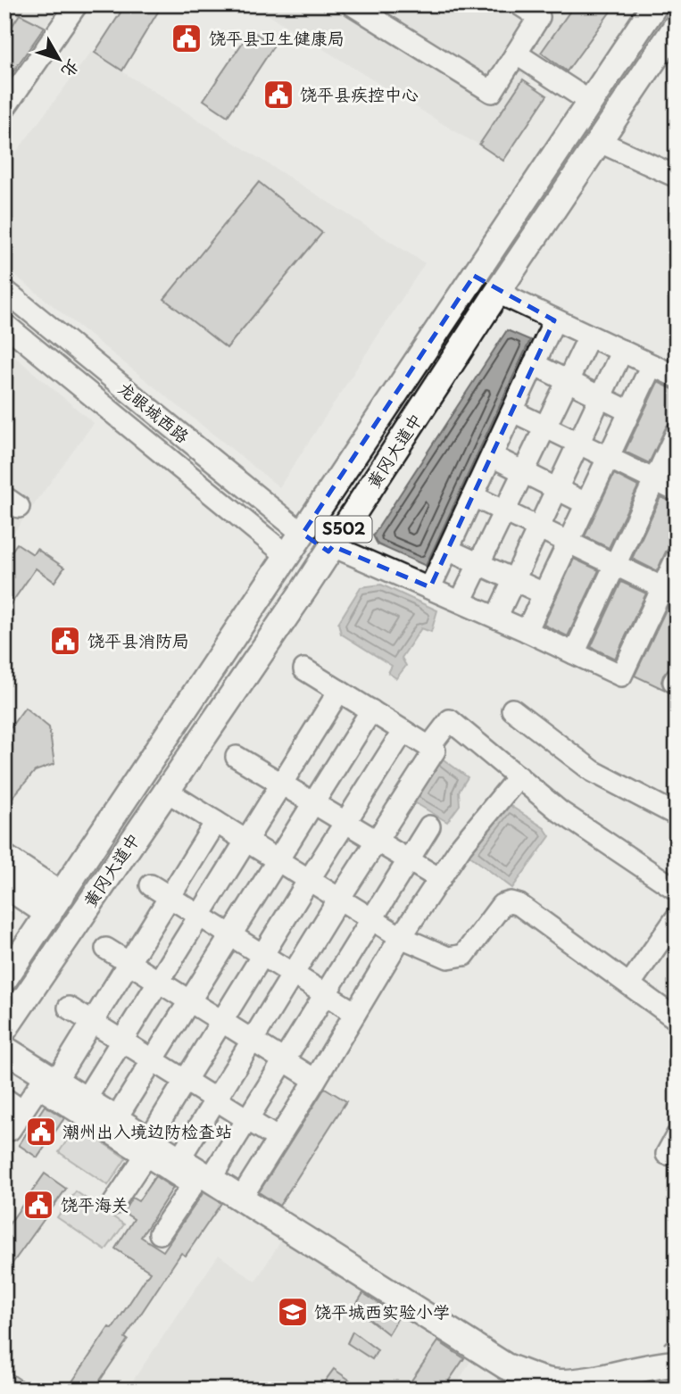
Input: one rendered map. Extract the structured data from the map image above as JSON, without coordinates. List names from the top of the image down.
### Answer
{
  "streets": {
    "main road": ["黄冈大道中", "S502"],
    "street": ["龙眼城西路"]
  },
  "crossings": [
    ["龙眼城西路", "黄冈大道中"]
  ],
  "places": {
    "public building": [
      "饶平县卫生健康局",
      "饶平县疾控中心",
      "饶平县消防局",
      "潮州出入境边防检查站",
      "饶平海关"
    ],
    "school or university": ["饶平城西实验小学"]
  },
  "north": "bottom right"
}
